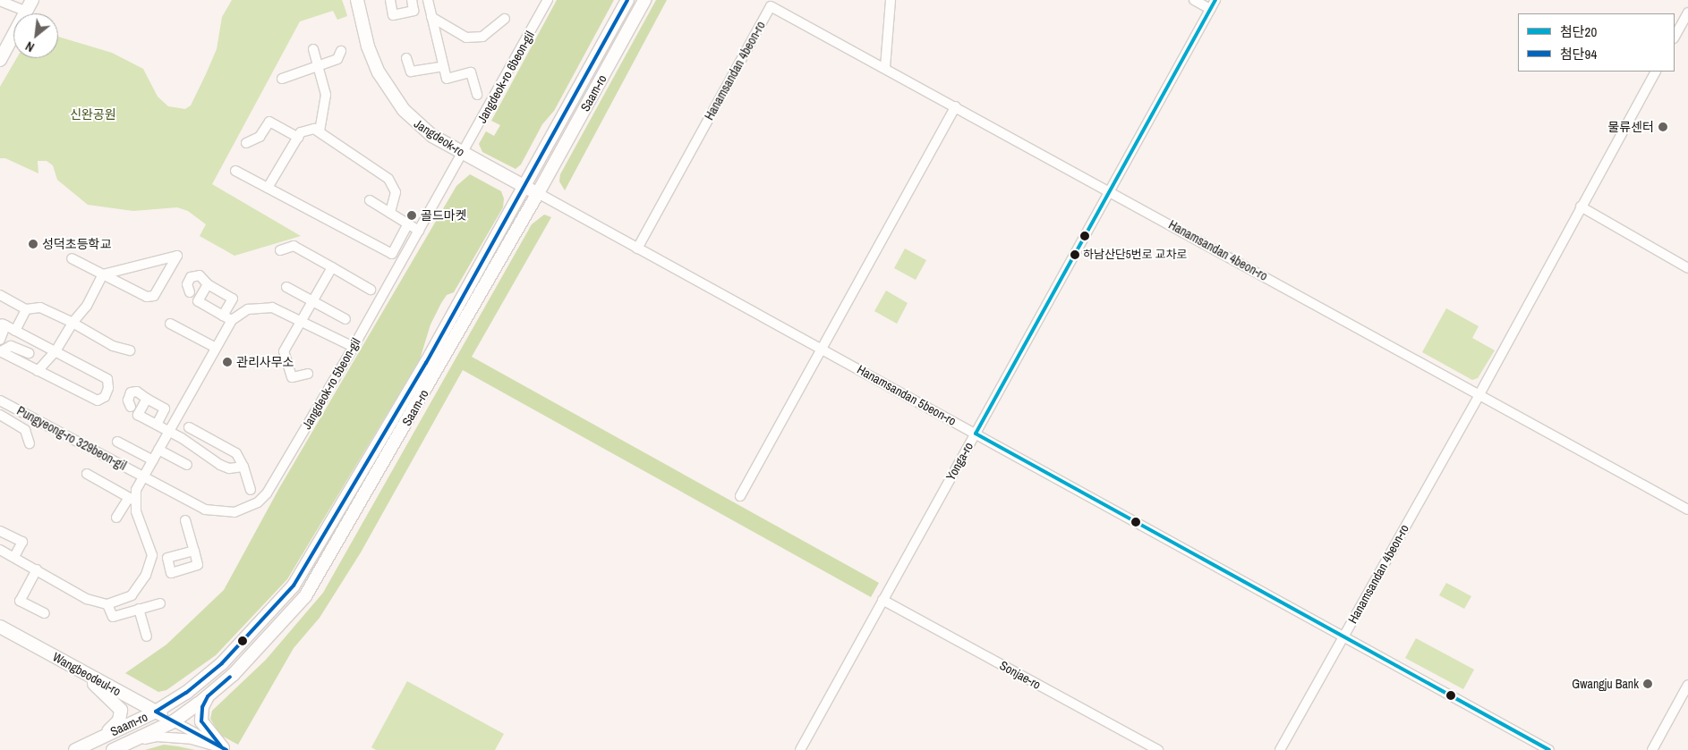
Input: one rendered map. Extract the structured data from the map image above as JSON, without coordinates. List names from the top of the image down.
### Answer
{
  "streets": {
    "main road": ["Saam-ro", "Jangdeok-ro", "Wangbeodeul-ro"],
    "street": [
      "Hanamsandan 4beon-ro",
      "Jangdeok-ro 6beon-gil",
      "Jangdeok-ro 5beon-gil",
      "Hanamsandan 5beon-ro",
      "Pungyeong-ro 329beon-gil",
      "Yonga-ro",
      "Sonjae-ro"
    ]
  },
  "crossings": [
    ["Hanamsandan 4beon-ro", "Hanamsandan 5beon-ro"],
    ["Hanamsandan 4beon-ro", "Yonga-ro"],
    ["Jangdeok-ro 6beon-gil", "Jangdeok-ro"],
    ["Jangdeok-ro 6beon-gil", "Jangdeok-ro 5beon-gil"],
    ["Saam-ro", "Jangdeok-ro"],
    ["Saam-ro", "Hanamsandan 5beon-ro"],
    ["Saam-ro", "Wangbeodeul-ro"],
    ["Jangdeok-ro", "Jangdeok-ro 5beon-gil"],
    ["Jangdeok-ro", "Hanamsandan 5beon-ro"],
    ["Jangdeok-ro 5beon-gil", "Pungyeong-ro 329beon-gil"],
    ["Hanamsandan 5beon-ro", "Yonga-ro"],
    ["Yonga-ro", "Sonjae-ro"]
  ],
  "parks": ["신완공원"],
  "places": [
    "물류센터",
    "골드마켓",
    "성덕초등학교",
    "하남산단5번로 교차로",
    "관리사무소",
    "Gwangju Bank"
  ],
  "lines": ["transit line 첨단20", "transit line 첨단94"],
  "legend": ["첨단20", "첨단94"],
  "north": "bottom left"
}
